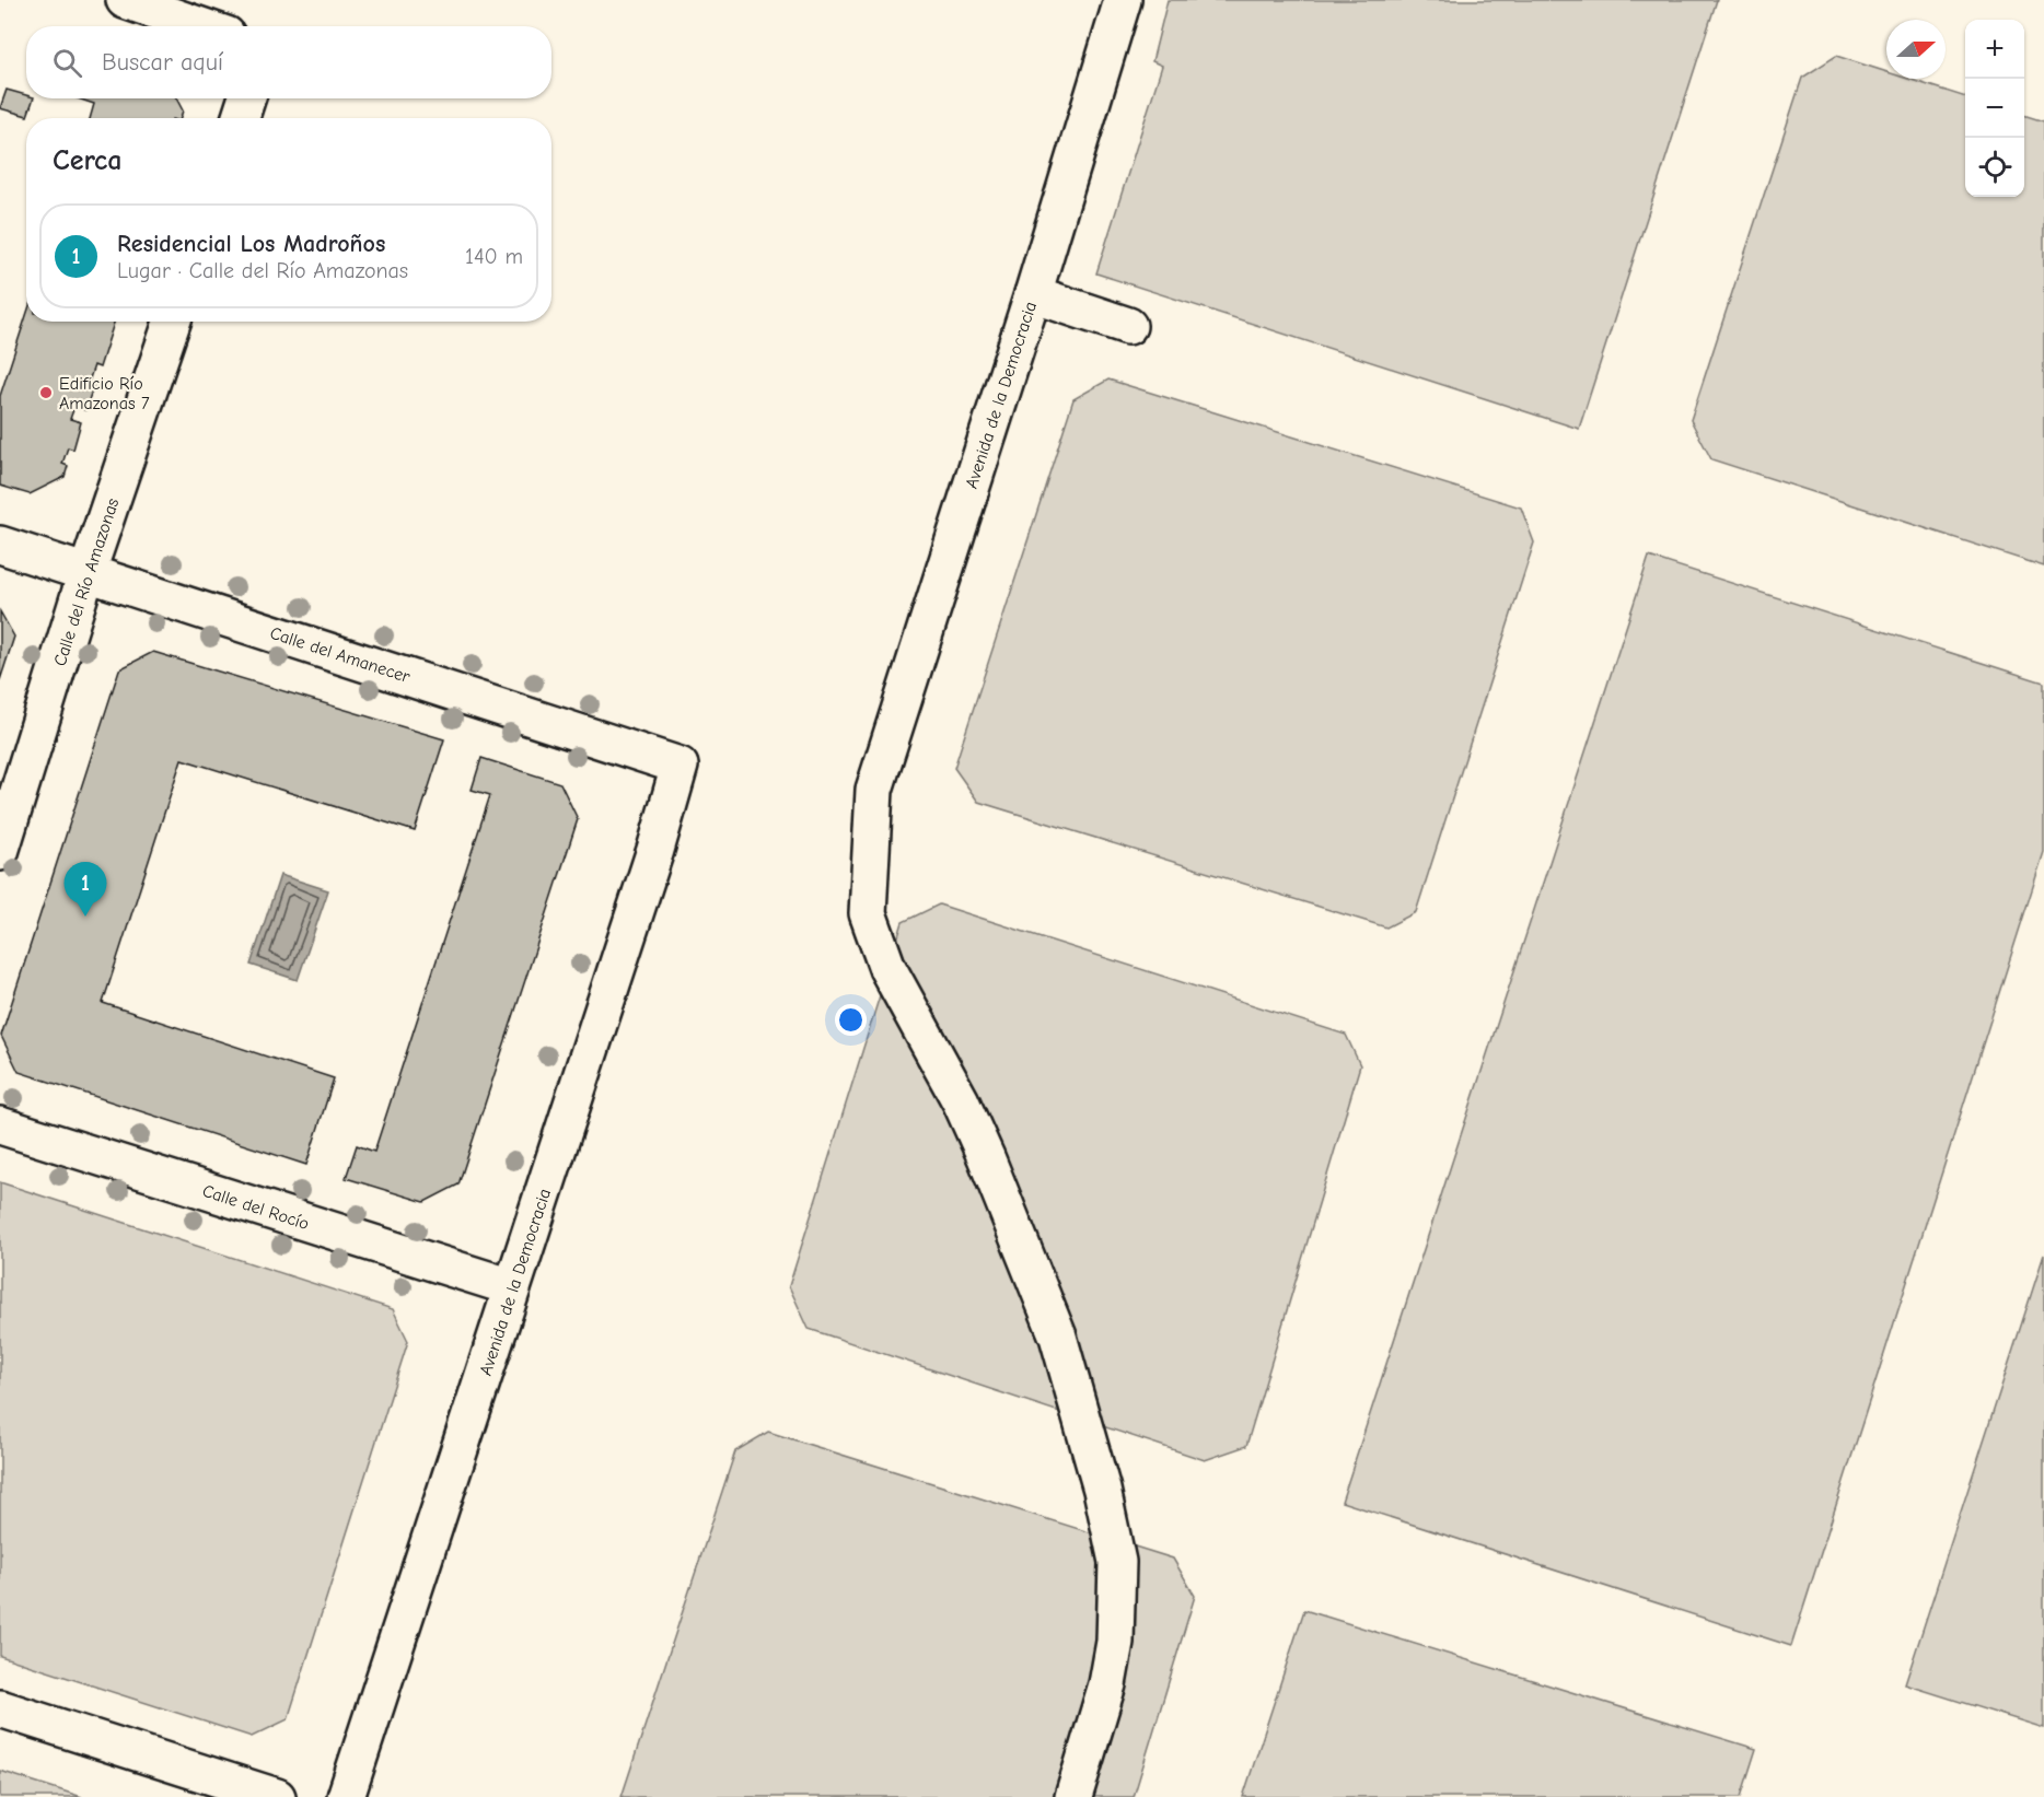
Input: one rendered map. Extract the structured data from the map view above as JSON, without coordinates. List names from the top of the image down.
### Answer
{
  "streets": {
    "street": [
      "Avenida de la Democracia",
      "Calle del Río Amazonas",
      "Calle del Amanecer",
      "Calle del Rocío"
    ]
  },
  "crossings": [
    ["Avenida de la Democracia", "Calle del Amanecer"],
    ["Avenida de la Democracia", "Calle del Rocío"],
    ["Calle del Río Amazonas", "Calle del Amanecer"]
  ],
  "places": ["Edificio Río Amazonas 7"],
  "north": "right",
  "page": {
    "map_buttons": ["+", "−"],
    "search": "Buscar aquí",
    "heading": "Cerca",
    "list": [
      {
        "mark": "1",
        "name": "Residencial Los Madroños",
        "note": "Lugar · Calle del Río Amazonas",
        "value": "140 m"
      }
    ],
    "pins": "1"
  }
}
